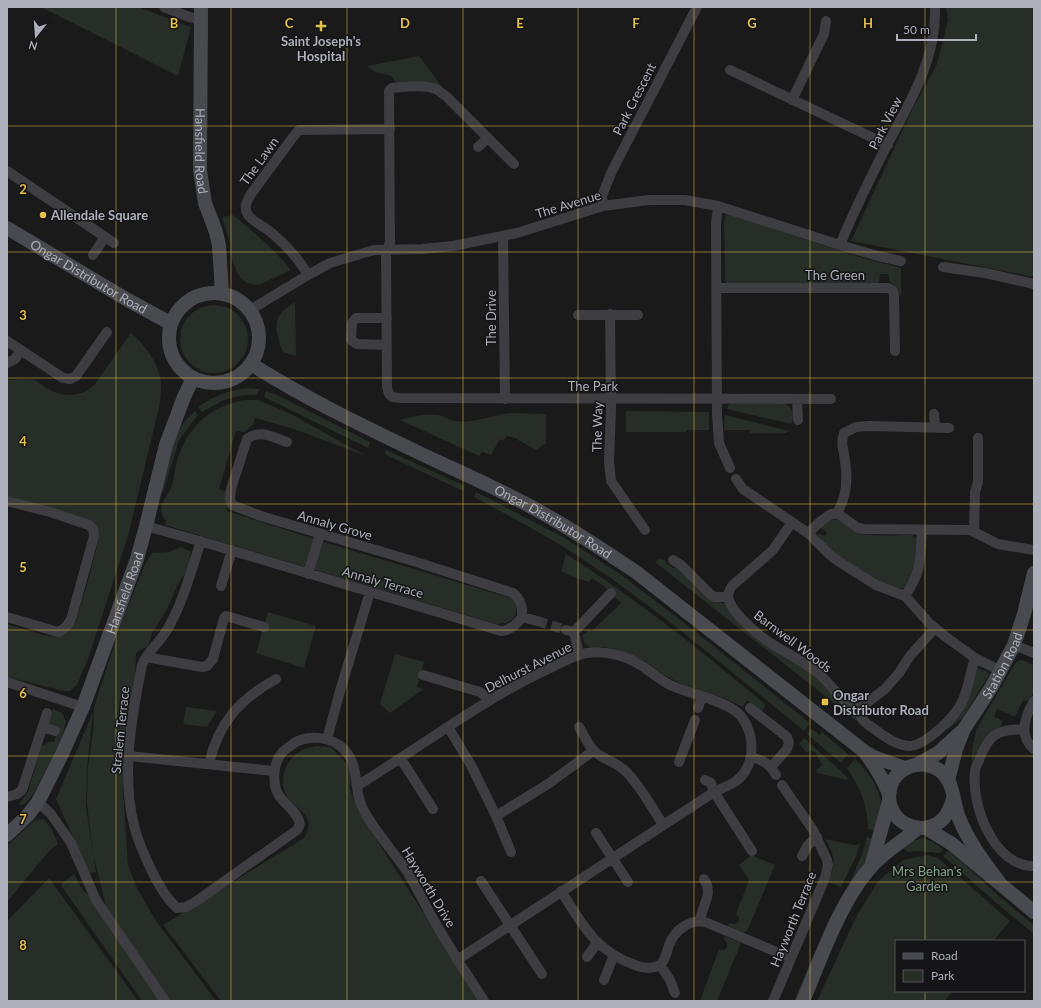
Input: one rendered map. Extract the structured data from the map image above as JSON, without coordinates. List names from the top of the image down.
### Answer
{
  "streets": {
    "street": [
      "Park Crescent",
      "Park View",
      "Hansfield Road",
      "The Lawn",
      "The Avenue",
      "The Green",
      "Ongar Distributor Road",
      "The Drive",
      "The Park",
      "The Way",
      "Annaly Grove",
      "Annaly Terrace",
      "Barnwell Woods",
      "Station Road",
      "Delhurst Avenue",
      "Stralem Terrace",
      "Hayworth Drive",
      "Hayworth Terrace"
    ]
  },
  "crossings": [
    ["Park Crescent", "The Avenue"],
    ["Park View", "The Avenue"],
    ["Hansfield Road", "The Avenue"],
    ["Hansfield Road", "Ongar Distributor Road"],
    ["Hansfield Road", "Annaly Terrace"],
    ["The Lawn", "The Avenue"],
    ["The Avenue", "Ongar Distributor Road"],
    ["The Avenue", "The Drive"],
    ["Ongar Distributor Road", "Station Road"],
    ["The Drive", "The Park"],
    ["The Park", "The Way"],
    ["Annaly Grove", "Annaly Terrace"],
    ["Annaly Terrace", "Stralem Terrace"],
    ["Delhurst Avenue", "Hayworth Drive"]
  ],
  "parks": ["Mrs Behan's Garden"],
  "places": {
    "health": ["Saint Joseph's Hospital"],
    "other": ["Allendale Square"],
    "transit": ["Ongar Distributor Road"]
  },
  "legend": ["Road", "Park"],
  "scale_bar": "50 m",
  "north": "bottom",
  "grid": {
    "columns": [
      "B",
      "C",
      "D",
      "E",
      "F",
      "G",
      "H"
    ],
    "rows": [
      "2",
      "3",
      "4",
      "5",
      "6",
      "7",
      "8"
    ]
  }
}
